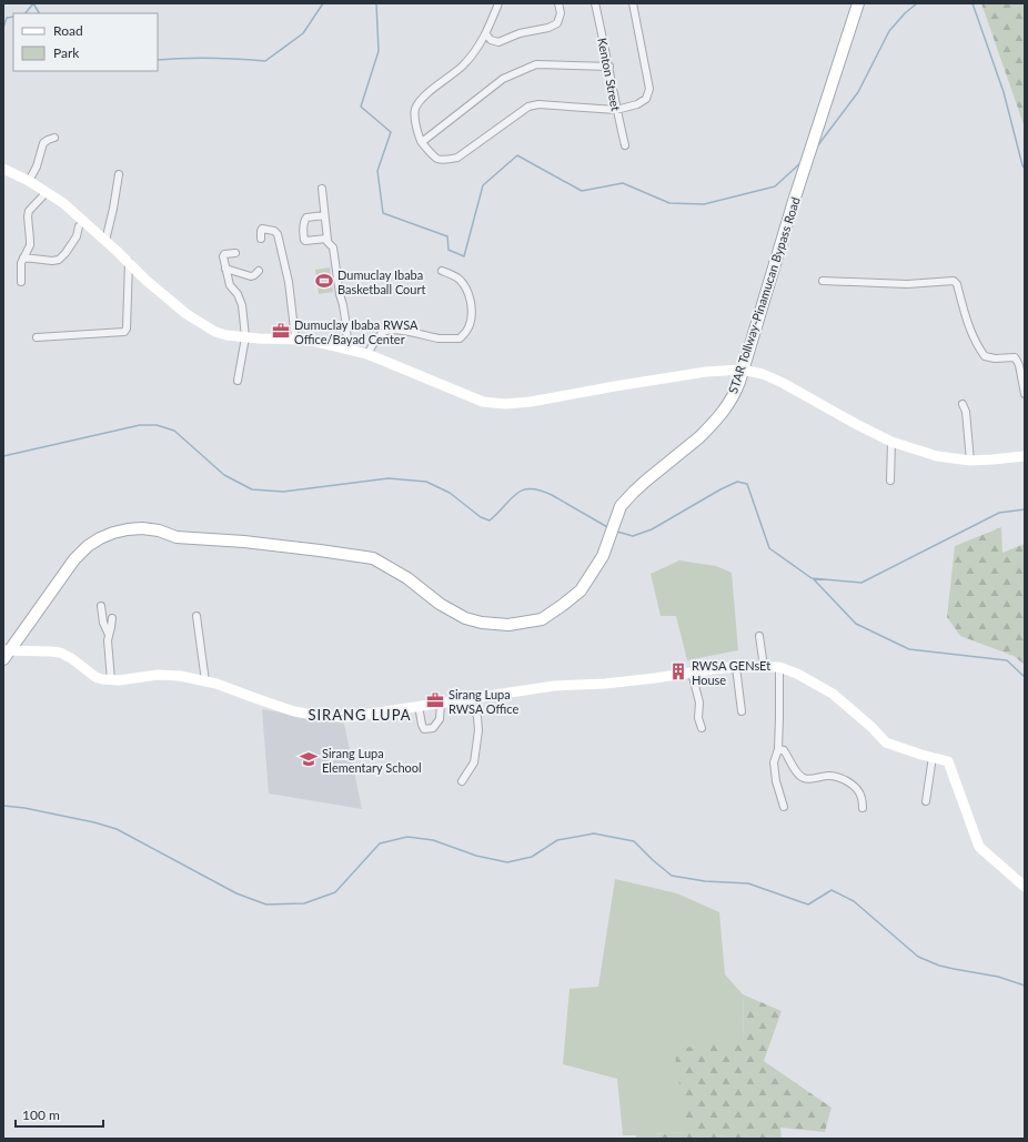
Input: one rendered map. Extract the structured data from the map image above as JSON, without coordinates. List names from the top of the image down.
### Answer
{
  "streets": {
    "main road": ["STAR Tollway-Pinamucan Bypass Road"],
    "street": ["Kenton Street"]
  },
  "districts": ["SIRANG LUPA"],
  "places": {
    "sports": ["Dumuclay Ibaba Basketball Court"],
    "office": ["Dumuclay Ibaba RWSA Office/Bayad Center", "Sirang Lupa RWSA Office"],
    "building": ["RWSA GENsEt House"],
    "school or university": ["Sirang Lupa Elementary School"]
  },
  "legend": ["Road", "Park"],
  "scale_bar": "100 m"
}
